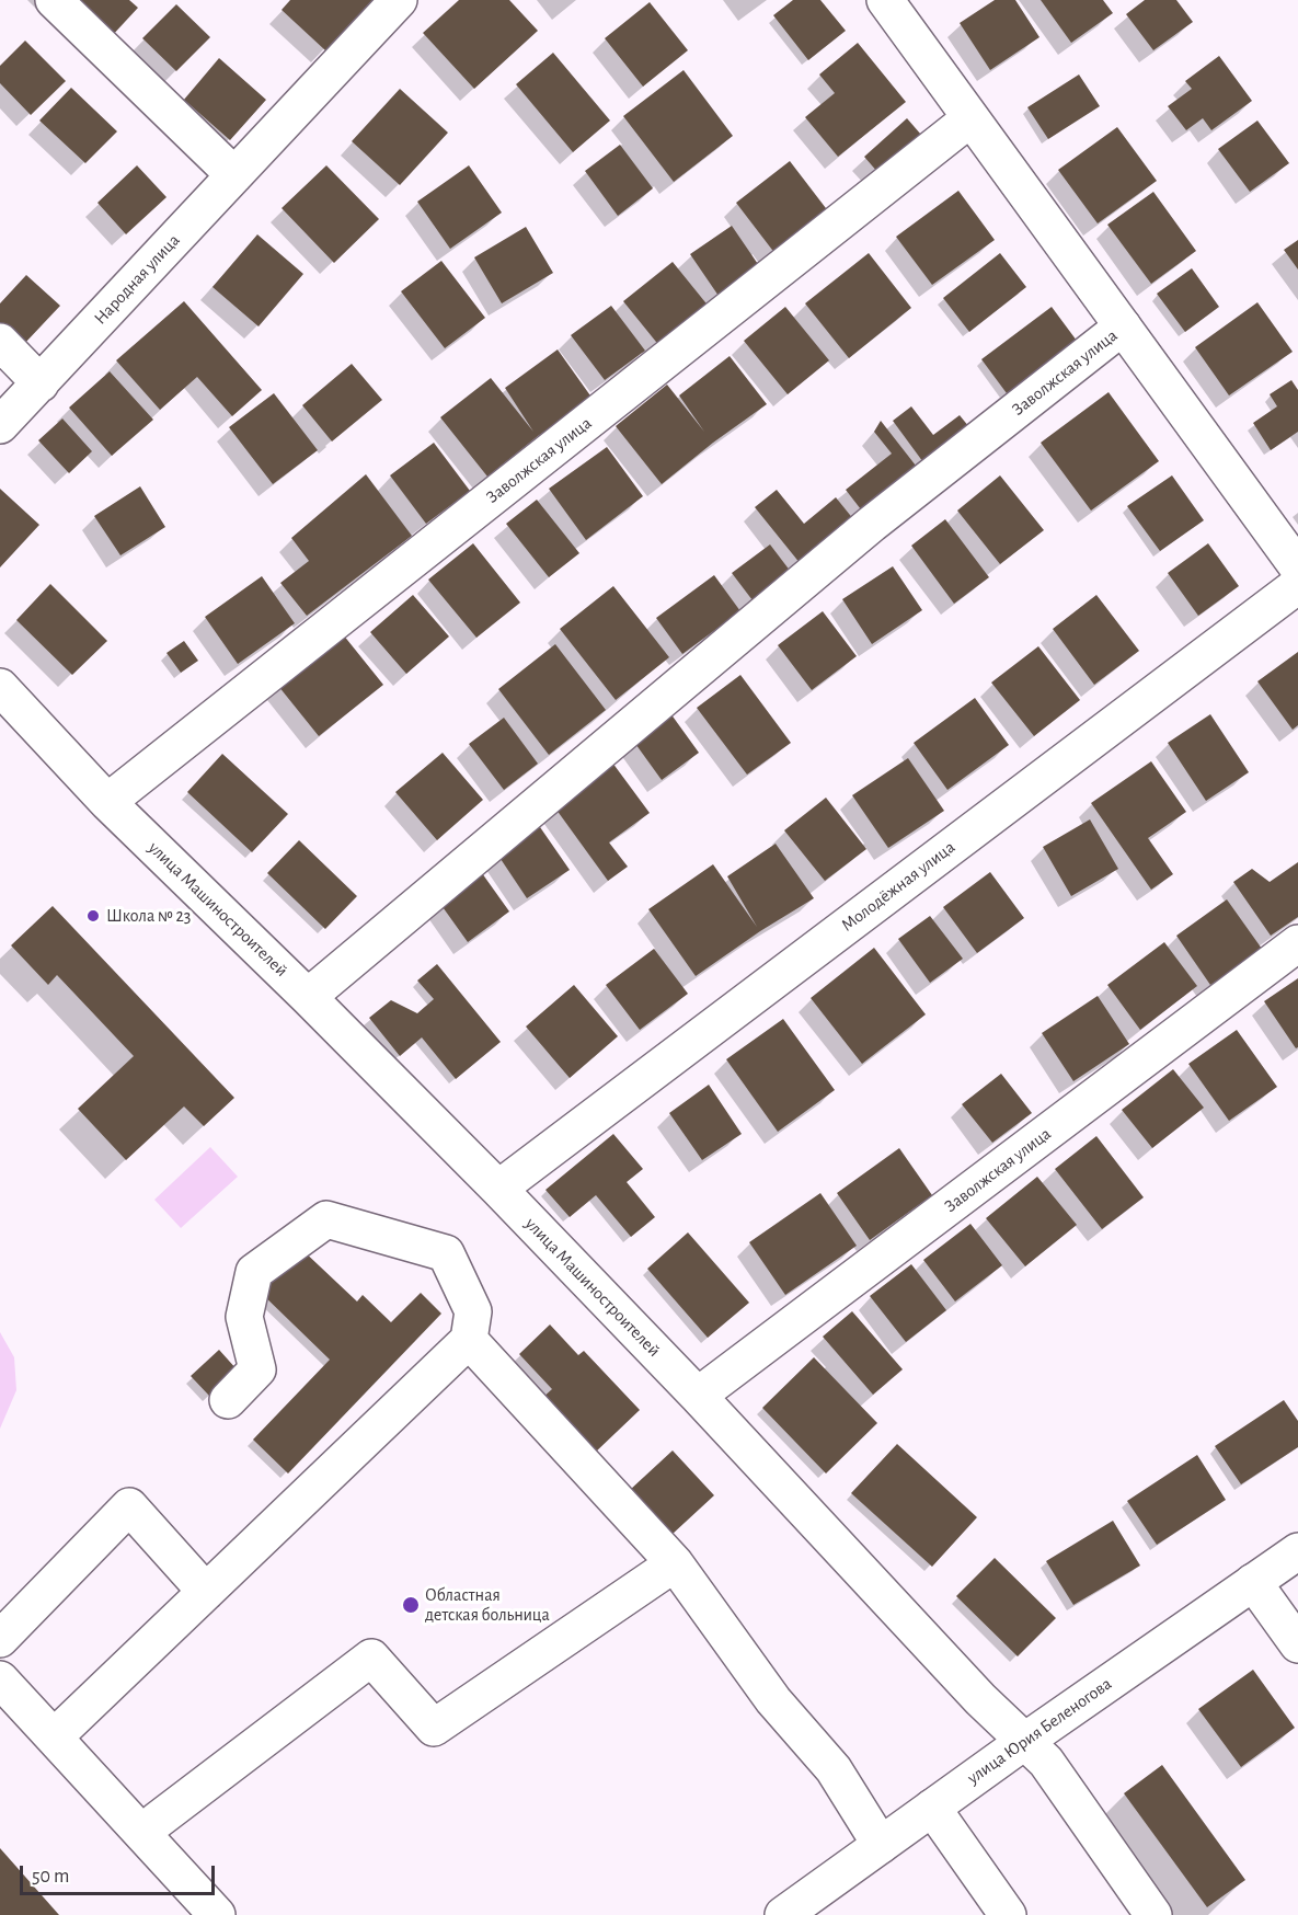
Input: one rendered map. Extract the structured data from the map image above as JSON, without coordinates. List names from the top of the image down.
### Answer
{
  "streets": {
    "street": [
      "Народная улица",
      "Заволжская улица",
      "Молодёжная улица",
      "улица Машиностроителей",
      "улица Юрия Беленогова"
    ]
  },
  "crossings": [
    ["Заволжская улица", "улица Машиностроителей"],
    ["Молодёжная улица", "улица Машиностроителей"],
    ["улица Машиностроителей", "улица Юрия Беленогова"]
  ],
  "places": ["Школа № 23", "Областная детская больница"],
  "scale_bar": "50 m"
}
